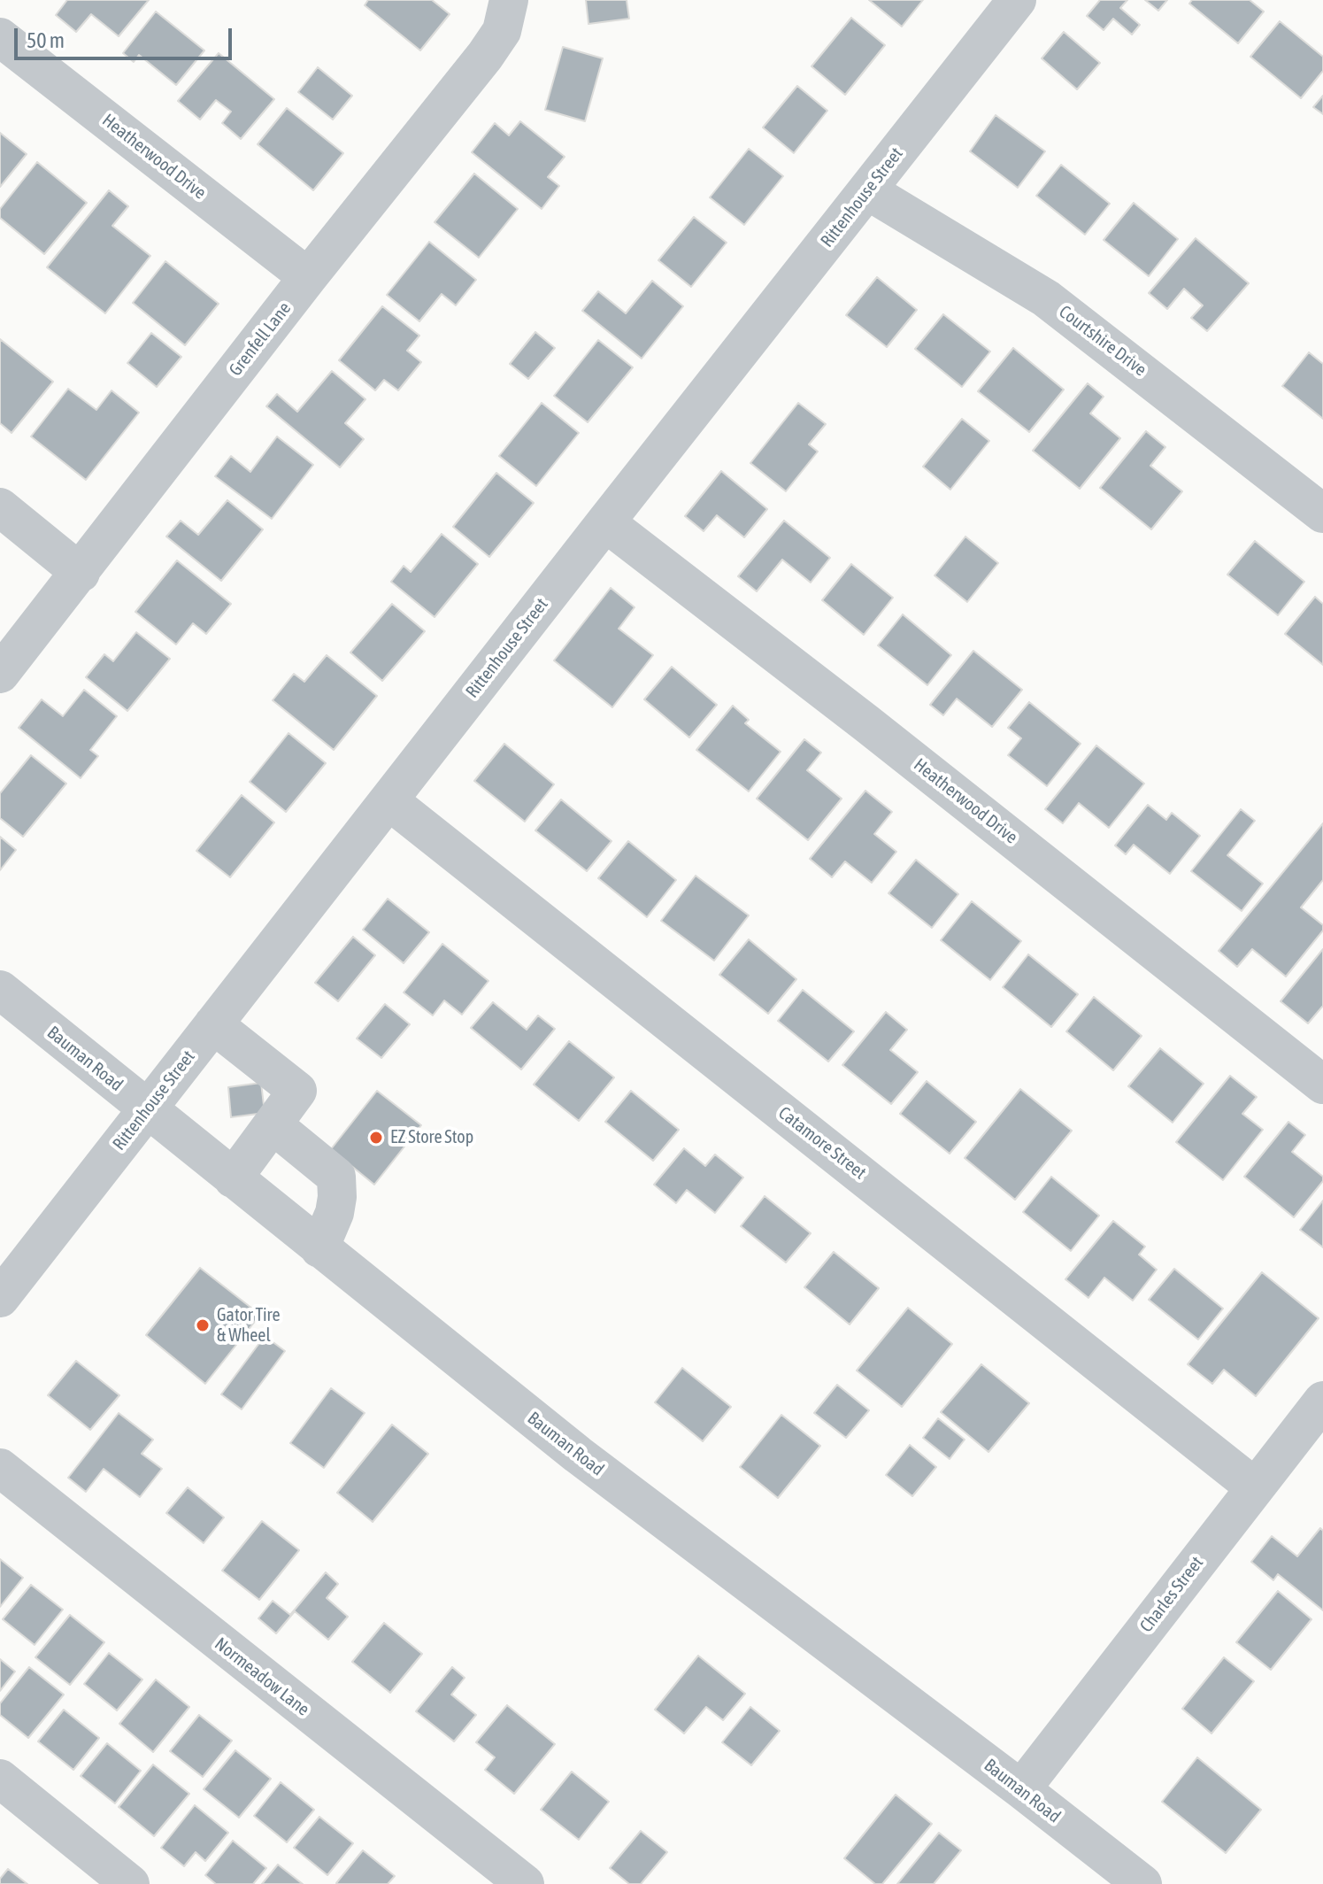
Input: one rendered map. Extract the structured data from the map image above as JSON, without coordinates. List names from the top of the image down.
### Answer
{
  "streets": {
    "street": [
      "Heatherwood Drive",
      "Rittenhouse Street",
      "Grenfell Lane",
      "Courtshire Drive",
      "Bauman Road",
      "Catamore Street",
      "Charles Street",
      "Normeadow Lane"
    ]
  },
  "crossings": [
    ["Heatherwood Drive", "Rittenhouse Street"],
    ["Heatherwood Drive", "Grenfell Lane"],
    ["Rittenhouse Street", "Courtshire Drive"],
    ["Rittenhouse Street", "Bauman Road"],
    ["Rittenhouse Street", "Catamore Street"],
    ["Bauman Road", "Charles Street"],
    ["Catamore Street", "Charles Street"]
  ],
  "places": ["EZ Store Stop", "Gator Tire & Wheel"],
  "scale_bar": "50 m"
}
